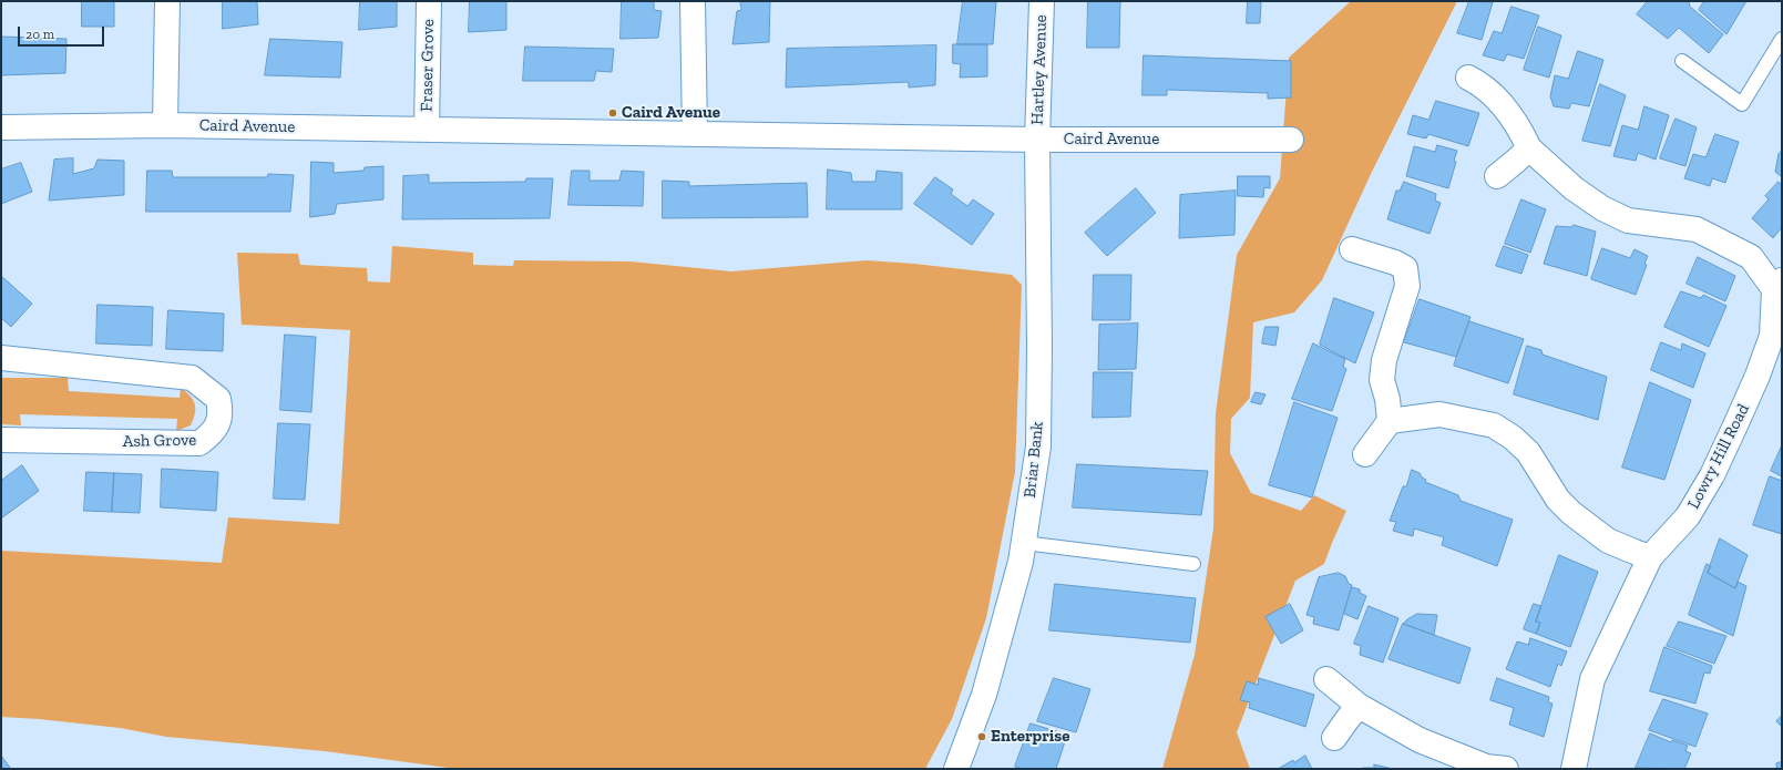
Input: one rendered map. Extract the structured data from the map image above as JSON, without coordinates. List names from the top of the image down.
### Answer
{
  "streets": {
    "street": [
      "Fraser Grove",
      "Hartley Avenue",
      "Caird Avenue",
      "Ash Grove",
      "Lowry Hill Road",
      "Briar Bank"
    ]
  },
  "crossings": [
    ["Fraser Grove", "Caird Avenue"],
    ["Hartley Avenue", "Caird Avenue"],
    ["Hartley Avenue", "Briar Bank"],
    ["Caird Avenue", "Briar Bank"]
  ],
  "places": ["Caird Avenue", "Enterprise"],
  "scale_bar": "20 m"
}
